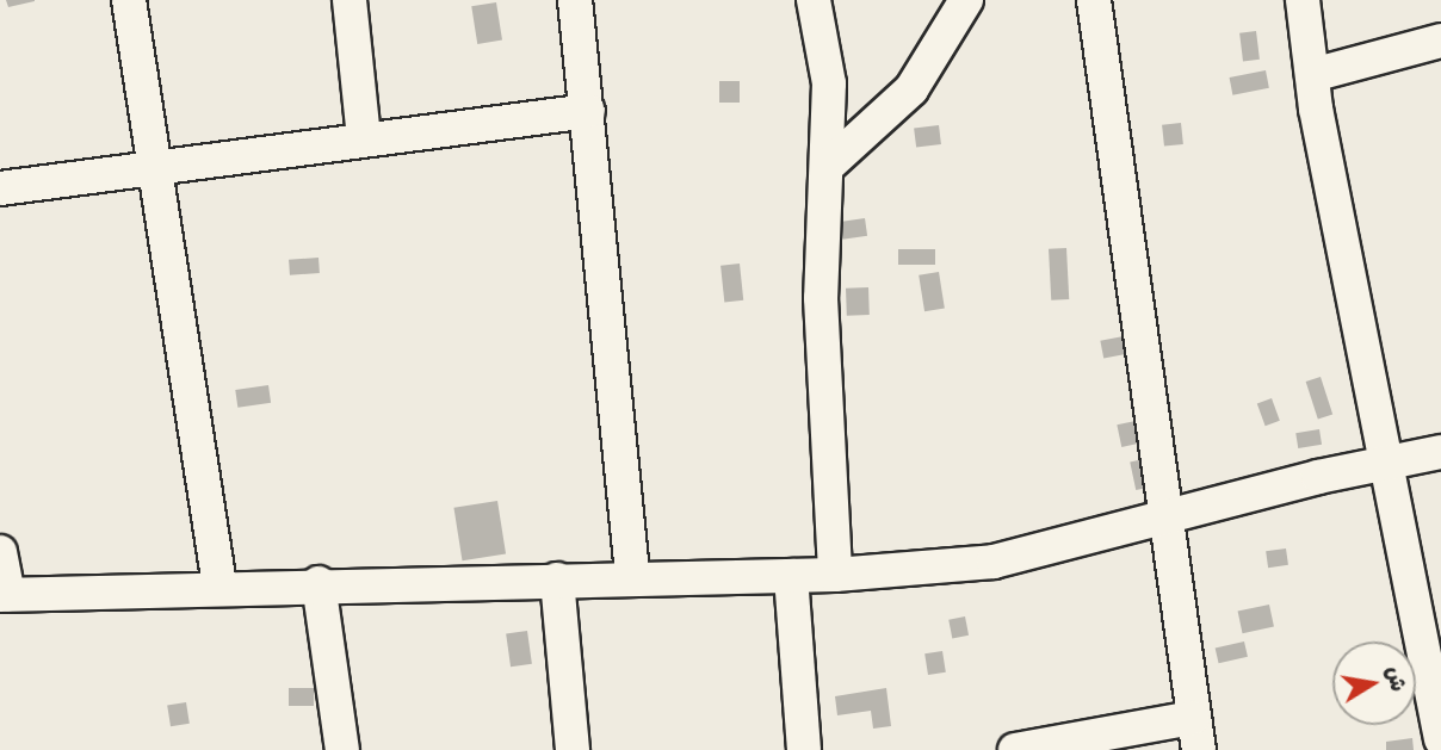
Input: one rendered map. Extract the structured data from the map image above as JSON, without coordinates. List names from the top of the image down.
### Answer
{
  "north": "right"
}
